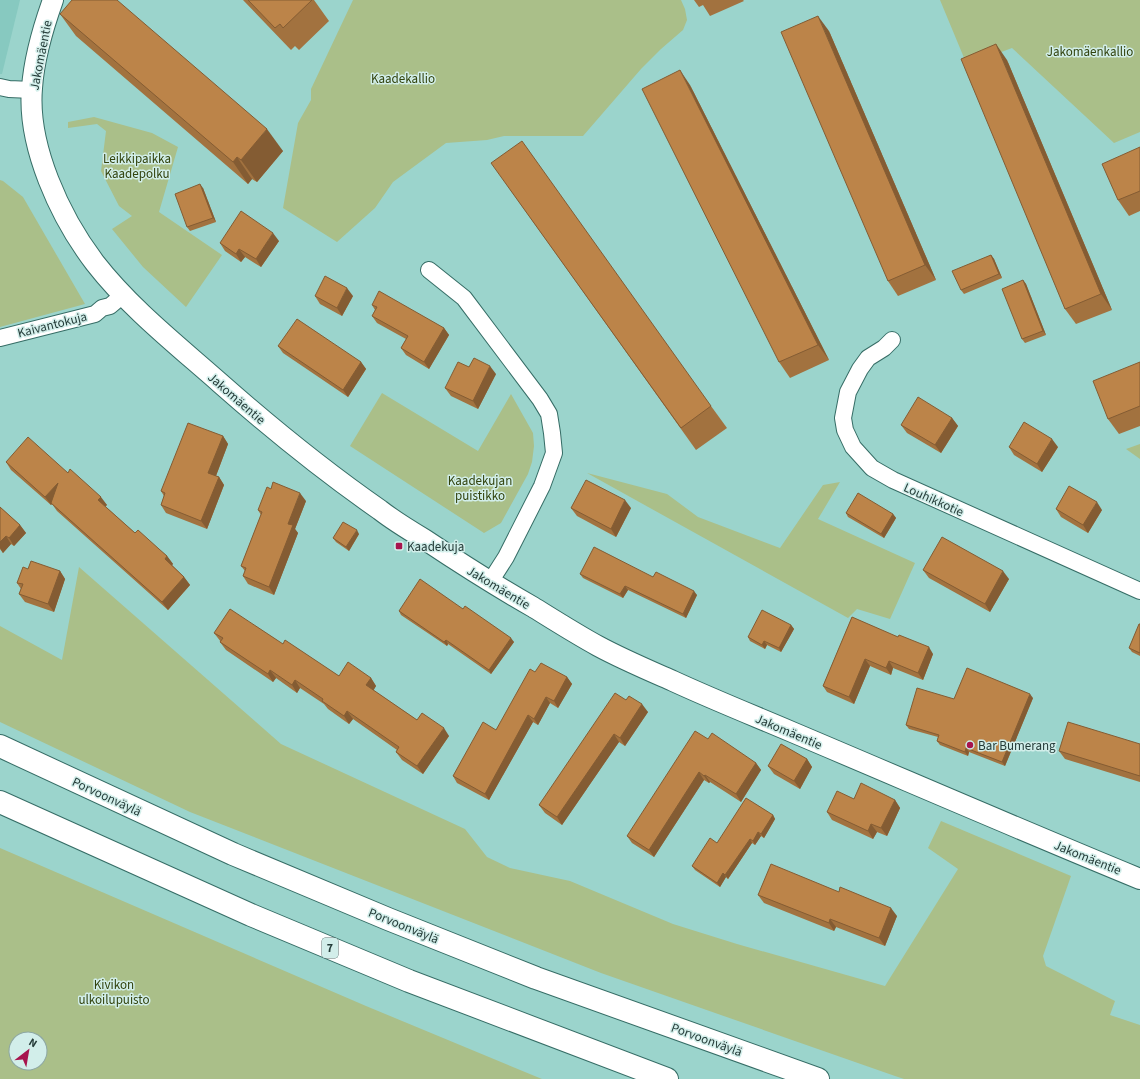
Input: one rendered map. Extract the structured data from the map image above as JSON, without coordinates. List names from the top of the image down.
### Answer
{
  "streets": {
    "highway": ["Porvoonväylä", "7"],
    "street": ["Jakomäentie", "Kaivantokuja", "Louhikkotie"]
  },
  "crossings": [
    ["Jakomäentie", "Kaivantokuja"]
  ],
  "parks": [
    "Jakomäenkallio",
    "Kaadekallio",
    "Leikkipaikka Kaadepolku",
    "Kaadekujan puistikko",
    "Kivikon ulkoilupuisto"
  ],
  "places": {
    "transit": ["Kaadekuja"],
    "other": ["Bar Bumerang"]
  },
  "north": "top right"
}
